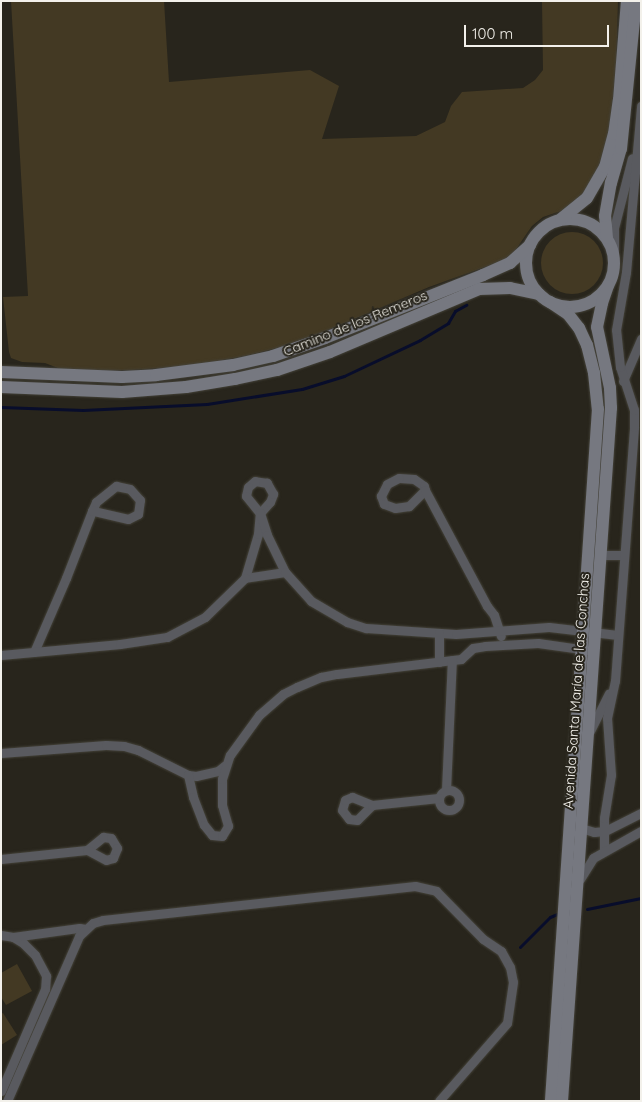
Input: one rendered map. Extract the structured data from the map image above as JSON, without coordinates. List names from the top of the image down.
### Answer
{
  "streets": {
    "main road": ["Camino de los Remeros", "Avenida Santa María de las Conchas"]
  },
  "crossings": [
    ["Camino de los Remeros", "Avenida Santa María de las Conchas"]
  ],
  "scale_bar": "100 m"
}
